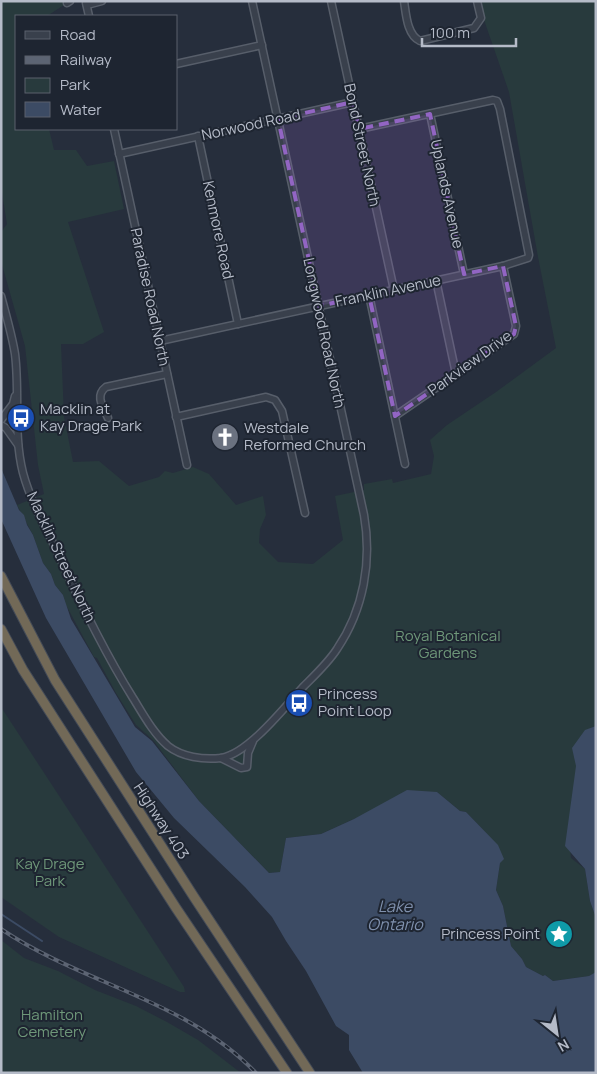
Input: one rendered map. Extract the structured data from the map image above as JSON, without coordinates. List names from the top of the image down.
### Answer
{
  "streets": {
    "highway": ["Highway 403"],
    "street": [
      "Norwood Road",
      "Bond Street North",
      "Uplands Avenue",
      "Kenmore Road",
      "Franklin Avenue",
      "Paradise Road North",
      "Longwood Road North",
      "Parkview Drive",
      "Macklin Street North"
    ]
  },
  "crossings": [
    ["Norwood Road", "Bond Street North"],
    ["Norwood Road", "Kenmore Road"],
    ["Norwood Road", "Paradise Road North"],
    ["Norwood Road", "Longwood Road North"],
    ["Bond Street North", "Franklin Avenue"],
    ["Uplands Avenue", "Franklin Avenue"],
    ["Kenmore Road", "Franklin Avenue"],
    ["Franklin Avenue", "Paradise Road North"],
    ["Franklin Avenue", "Longwood Road North"],
    ["Franklin Avenue", "Parkview Drive"],
    ["Longwood Road North", "Macklin Street North"]
  ],
  "water": ["Lake Ontario"],
  "parks": ["Royal Botanical Gardens", "Kay Drage Park", "Hamilton Cemetery"],
  "places": {
    "bus stop": ["Macklin at Kay Drage Park", "Princess Point Loop"],
    "church": ["Westdale Reformed Church"],
    "place": ["Princess Point"]
  },
  "legend": [
    "Road",
    "Railway",
    "Park",
    "Water"
  ],
  "scale_bar": "100 m",
  "north": "bottom right"
}
